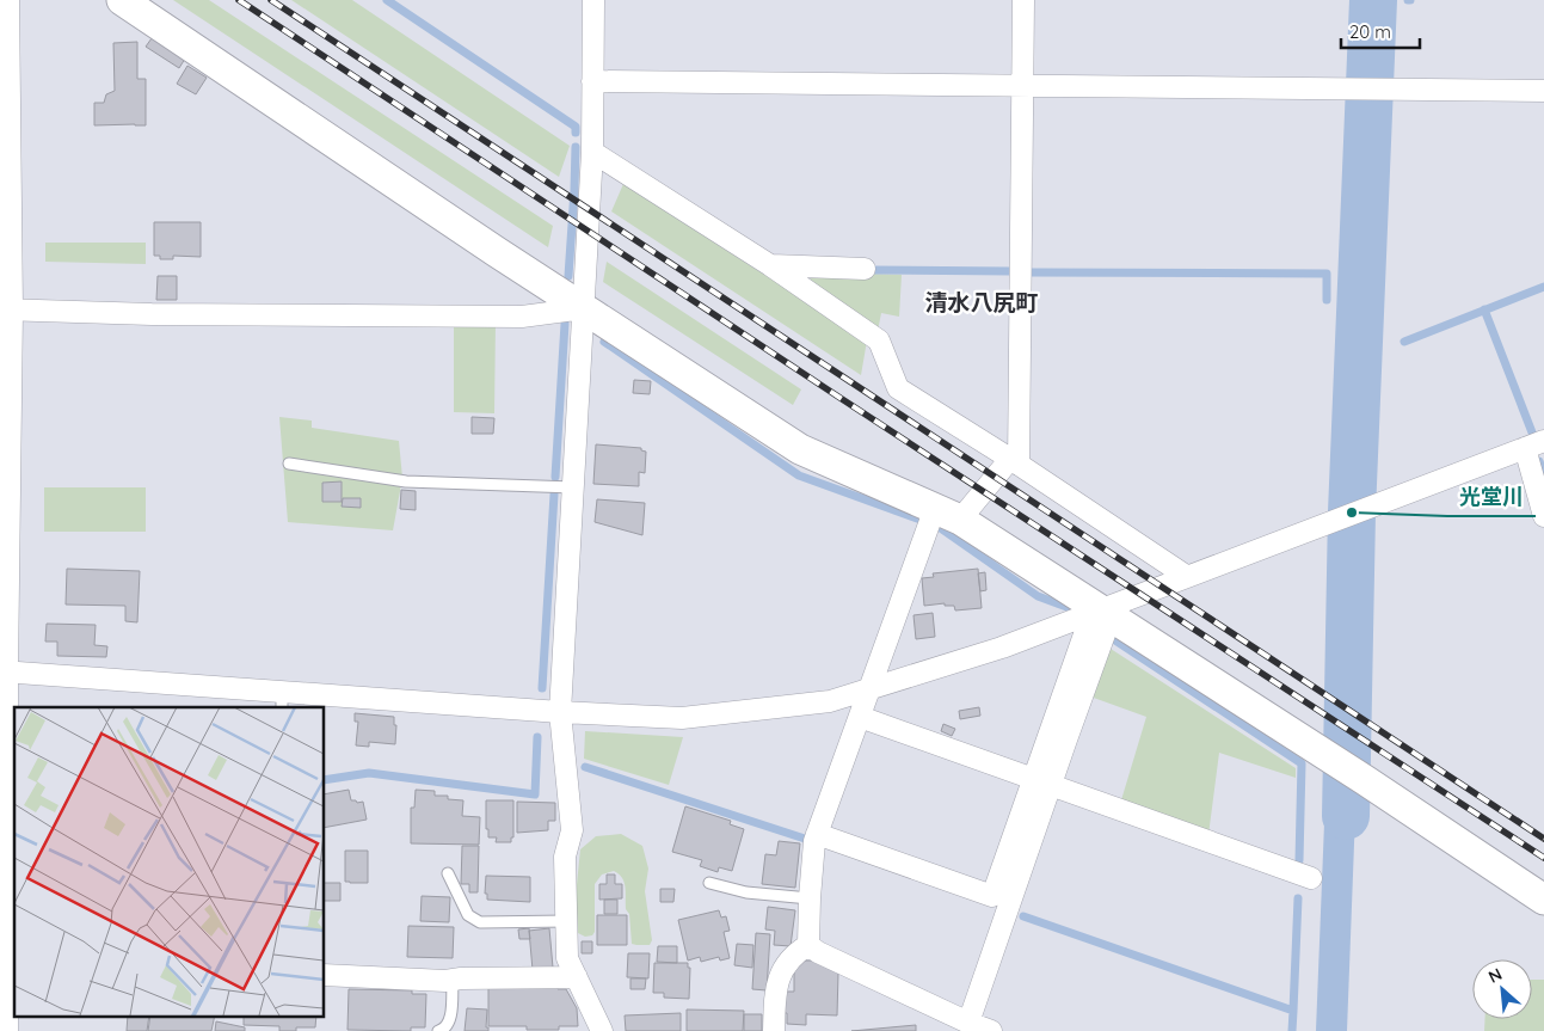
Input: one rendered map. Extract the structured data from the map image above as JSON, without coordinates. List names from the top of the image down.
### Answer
{
  "districts": ["清水八尻町"],
  "places": ["光堂川"],
  "scale_bar": "20 m",
  "north": "top left"
}
